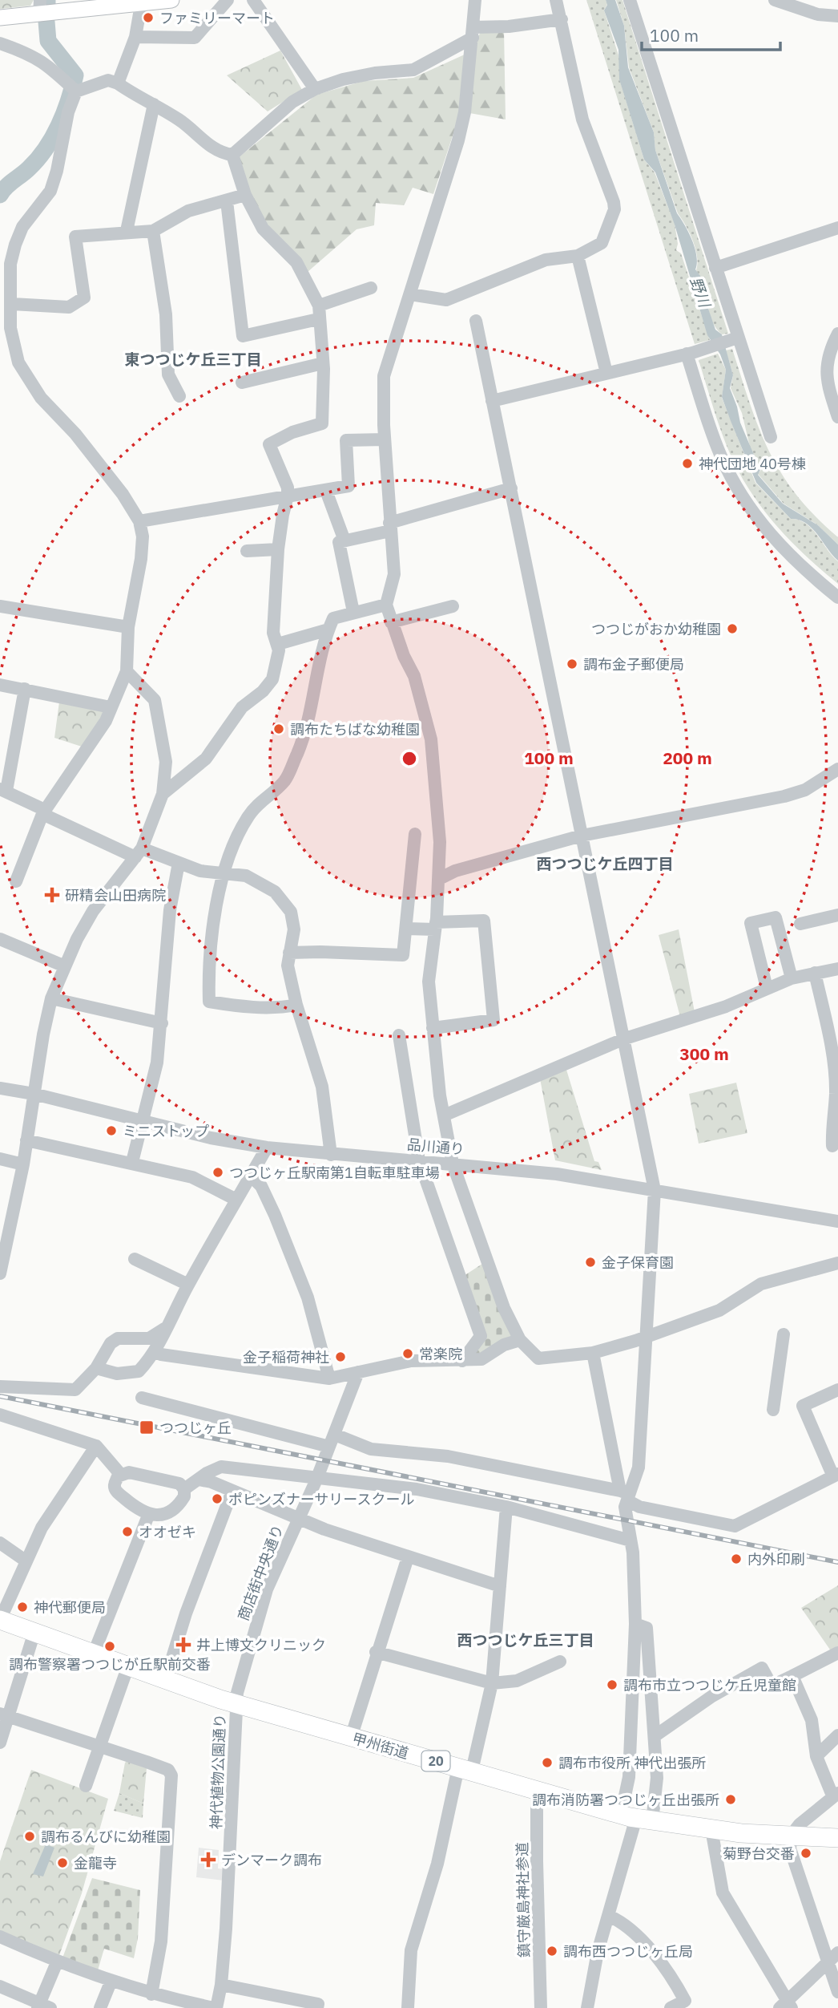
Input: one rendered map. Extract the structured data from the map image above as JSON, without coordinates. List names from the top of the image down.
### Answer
{
  "streets": {
    "highway": ["甲州街道", "20"],
    "street": [
      "品川通り",
      "商店街中央通り",
      "神代植物公園通り",
      "鎮守厳島神社参道"
    ]
  },
  "crossings": [
    ["商店街中央通り", "甲州街道"],
    ["商店街中央通り", "神代植物公園通り"],
    ["甲州街道", "神代植物公園通り"],
    ["甲州街道", "鎮守厳島神社参道"]
  ],
  "districts": ["東つつじケ丘三丁目", "西つつじケ丘四丁目", "西つつじケ丘三丁目"],
  "water": ["野川"],
  "places": {
    "other": [
      "ファミリーマート",
      "神代団地 40号棟",
      "つつじがおか幼稚園",
      "調布金子郵便局",
      "調布たちばな幼稚園",
      "ミニストップ",
      "つつじヶ丘駅南第1自転車駐車場",
      "金子保育園",
      "常楽院",
      "金子稲荷神社",
      "ポピンズナーサリースクール",
      "オオゼキ",
      "内外印刷",
      "神代郵便局",
      "調布警察署つつじが丘駅前交番",
      "調布市立つつじケ丘児童館",
      "調布市役所 神代出張所",
      "調布消防署つつじヶ丘出張所",
      "調布るんびに幼稚園",
      "菊野台交番",
      "金龍寺",
      "調布西つつじヶ丘局"
    ],
    "health": ["研精会山田病院", "井上博文クリニック", "デンマーク調布"],
    "transit": ["つつじヶ丘"]
  },
  "scale_bar": "100 m",
  "rings": ["100 m", "200 m", "300 m"]
}
